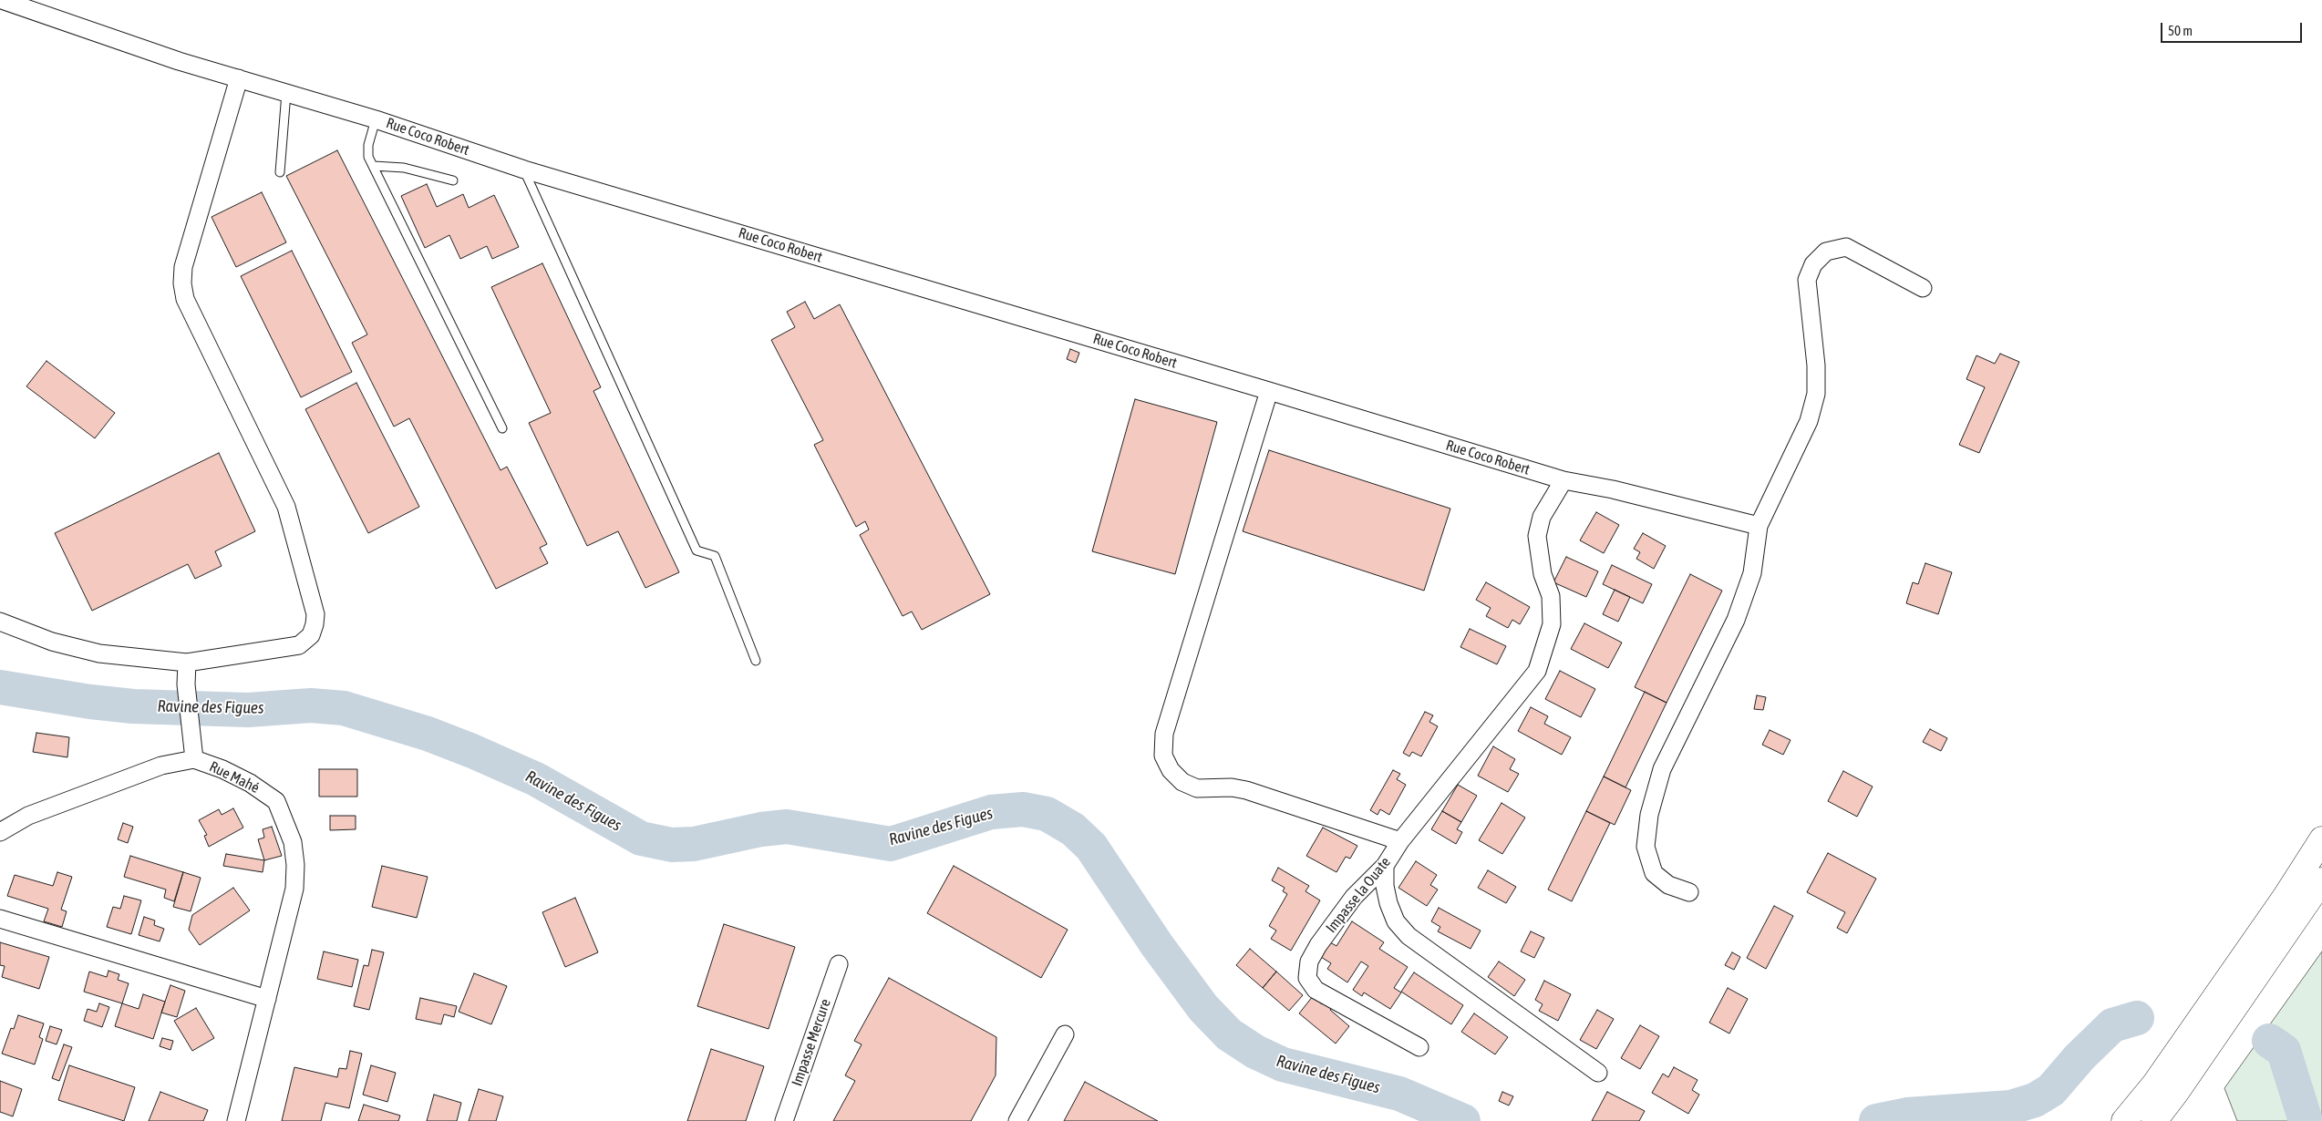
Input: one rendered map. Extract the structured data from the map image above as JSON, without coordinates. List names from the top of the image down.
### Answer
{
  "streets": {
    "street": [
      "Rue Coco Robert",
      "Rue Mahé",
      "Impasse la Ouate",
      "Impasse Mercure"
    ]
  },
  "water": ["Ravine des Figues"],
  "scale_bar": "50 m"
}
